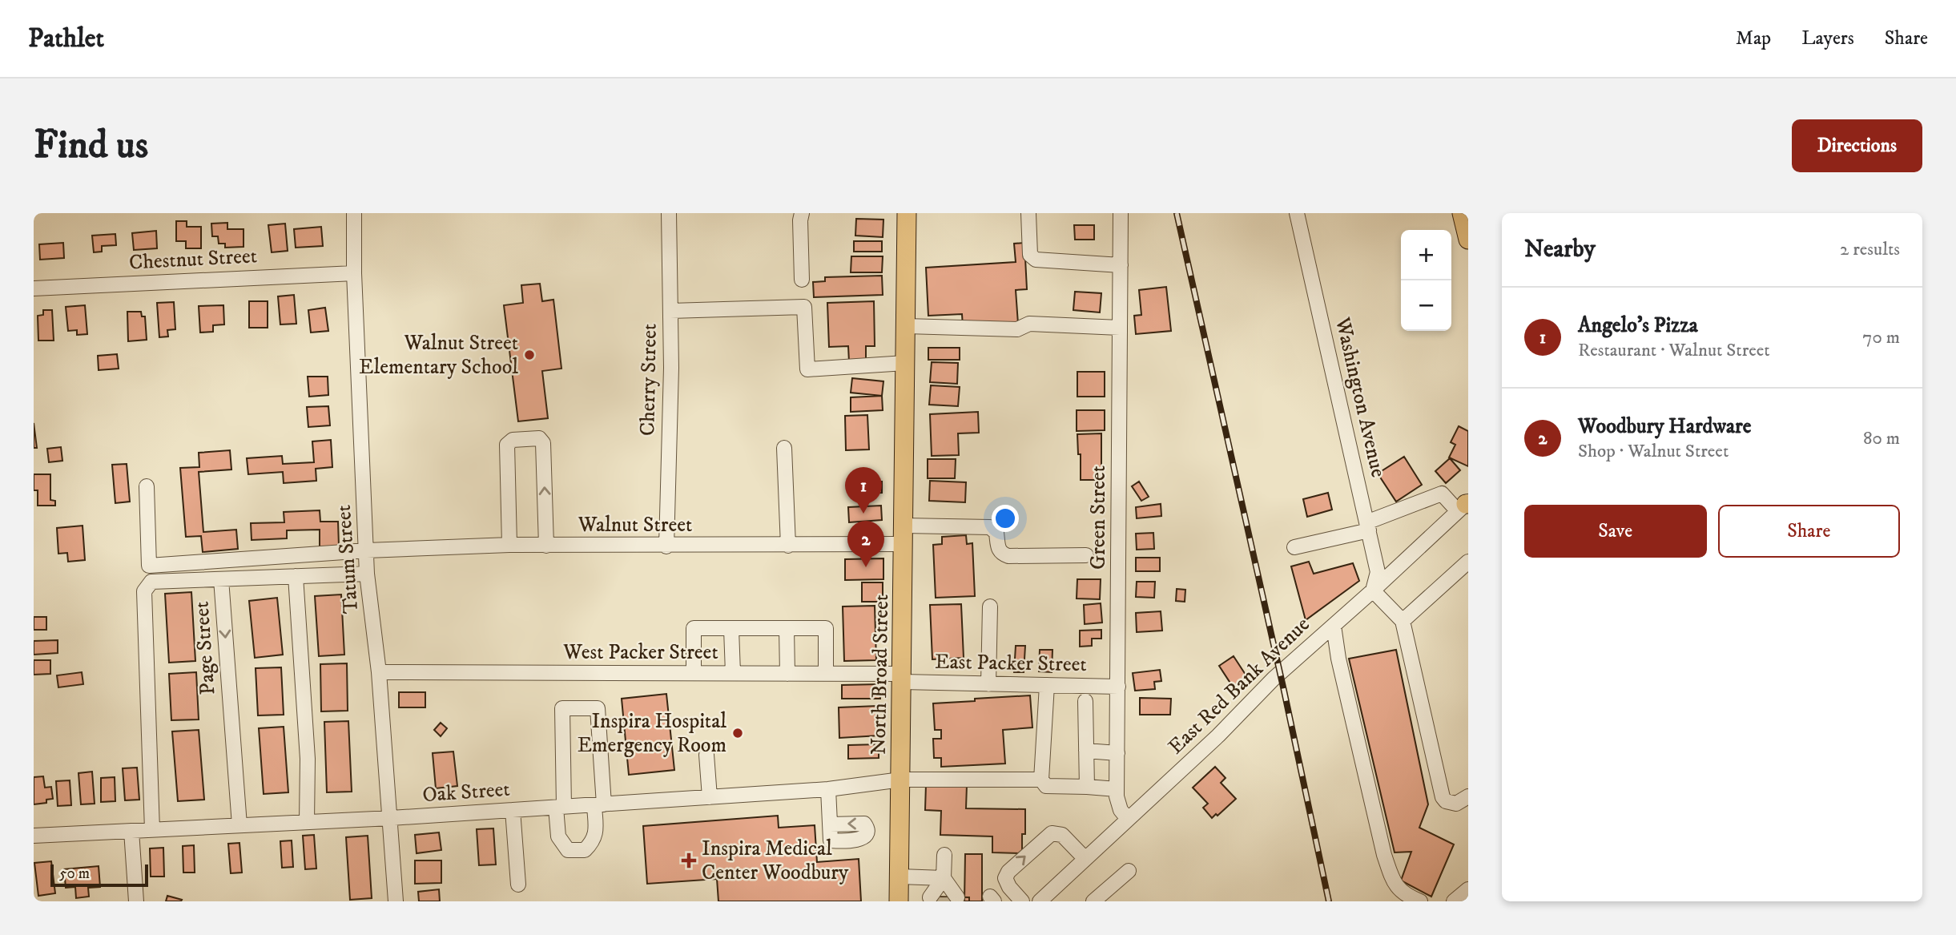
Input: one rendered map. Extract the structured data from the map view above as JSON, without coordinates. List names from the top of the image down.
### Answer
{
  "streets": {
    "main road": ["North Broad Street"],
    "street": [
      "Chestnut Street",
      "Cherry Street",
      "Washington Avenue",
      "Green Street",
      "Walnut Street",
      "Tatum Street",
      "Page Street",
      "West Packer Street",
      "East Packer Street",
      "East Red Bank Avenue",
      "Oak Street"
    ]
  },
  "crossings": [
    ["Chestnut Street", "Tatum Street"],
    ["Cherry Street", "Walnut Street"],
    ["Washington Avenue", "East Red Bank Avenue"],
    ["Green Street", "East Packer Street"],
    ["Green Street", "East Red Bank Avenue"],
    ["Walnut Street", "Tatum Street"],
    ["Walnut Street", "North Broad Street"],
    ["Tatum Street", "Page Street"],
    ["Tatum Street", "West Packer Street"],
    ["Tatum Street", "Oak Street"],
    ["Page Street", "Oak Street"],
    ["West Packer Street", "East Packer Street"],
    ["West Packer Street", "North Broad Street"],
    ["East Packer Street", "North Broad Street"],
    ["North Broad Street", "Oak Street"]
  ],
  "places": {
    "other": ["Walnut Street Elementary School", "Inspira Hospital Emergency Room"],
    "health": ["Inspira Medical Center Woodbury"]
  },
  "scale_bar": "50 m",
  "page": {
    "header": "Pathlet",
    "nav": ["Map", "Layers", "Share"],
    "buttons": [
      "Directions",
      ["Save", "Share"]
    ],
    "title": "Find us",
    "heading": ["Nearby", "2 results"],
    "map_buttons": ["+", "−"],
    "list": [
      {
        "mark": "1",
        "name": "Angelo's Pizza",
        "note": "Restaurant · Walnut Street",
        "value": "70 m"
      },
      {
        "mark": "2",
        "name": "Woodbury Hardware",
        "note": "Shop · Walnut Street",
        "value": "80 m"
      }
    ],
    "pins": ["1", "2"],
    "scale": "50 m"
  }
}
